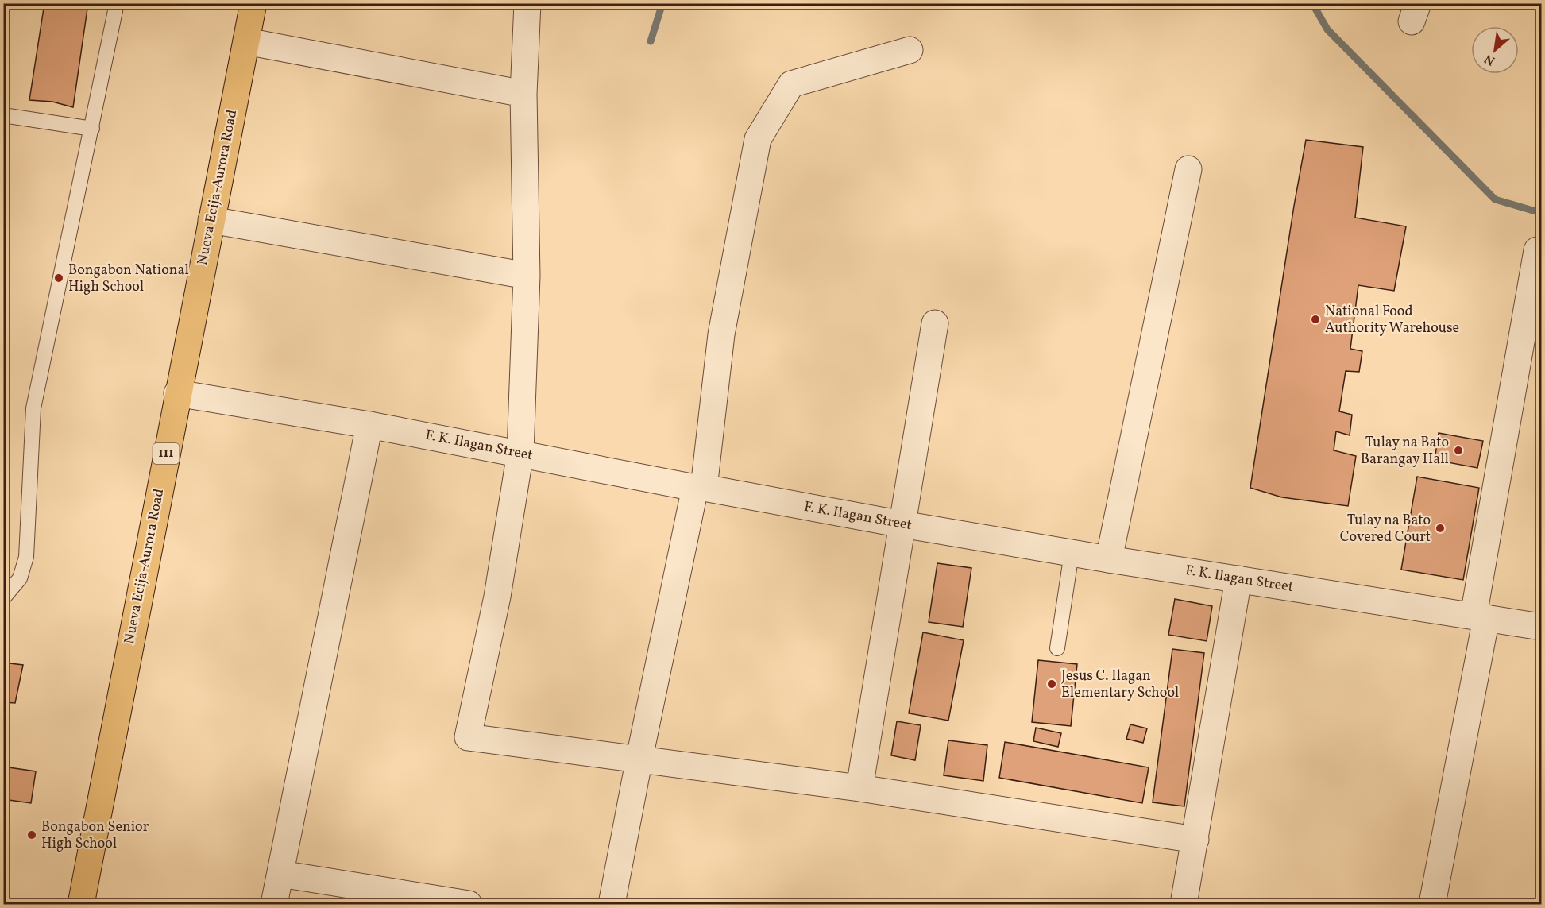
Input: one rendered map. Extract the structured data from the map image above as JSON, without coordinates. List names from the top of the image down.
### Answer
{
  "streets": {
    "main road": ["Nueva Ecija-Aurora Road", "111"],
    "street": ["F. K. Ilagan Street"]
  },
  "crossings": [
    ["Nueva Ecija-Aurora Road", "F. K. Ilagan Street"]
  ],
  "places": [
    "Bongabon National High School",
    "National Food Authority Warehouse",
    "Tulay na Bato Barangay Hall",
    "Tulay na Bato Covered Court",
    "Jesus C. Ilagan Elementary School",
    "Bongabon Senior High School"
  ],
  "north": "bottom left"
}
